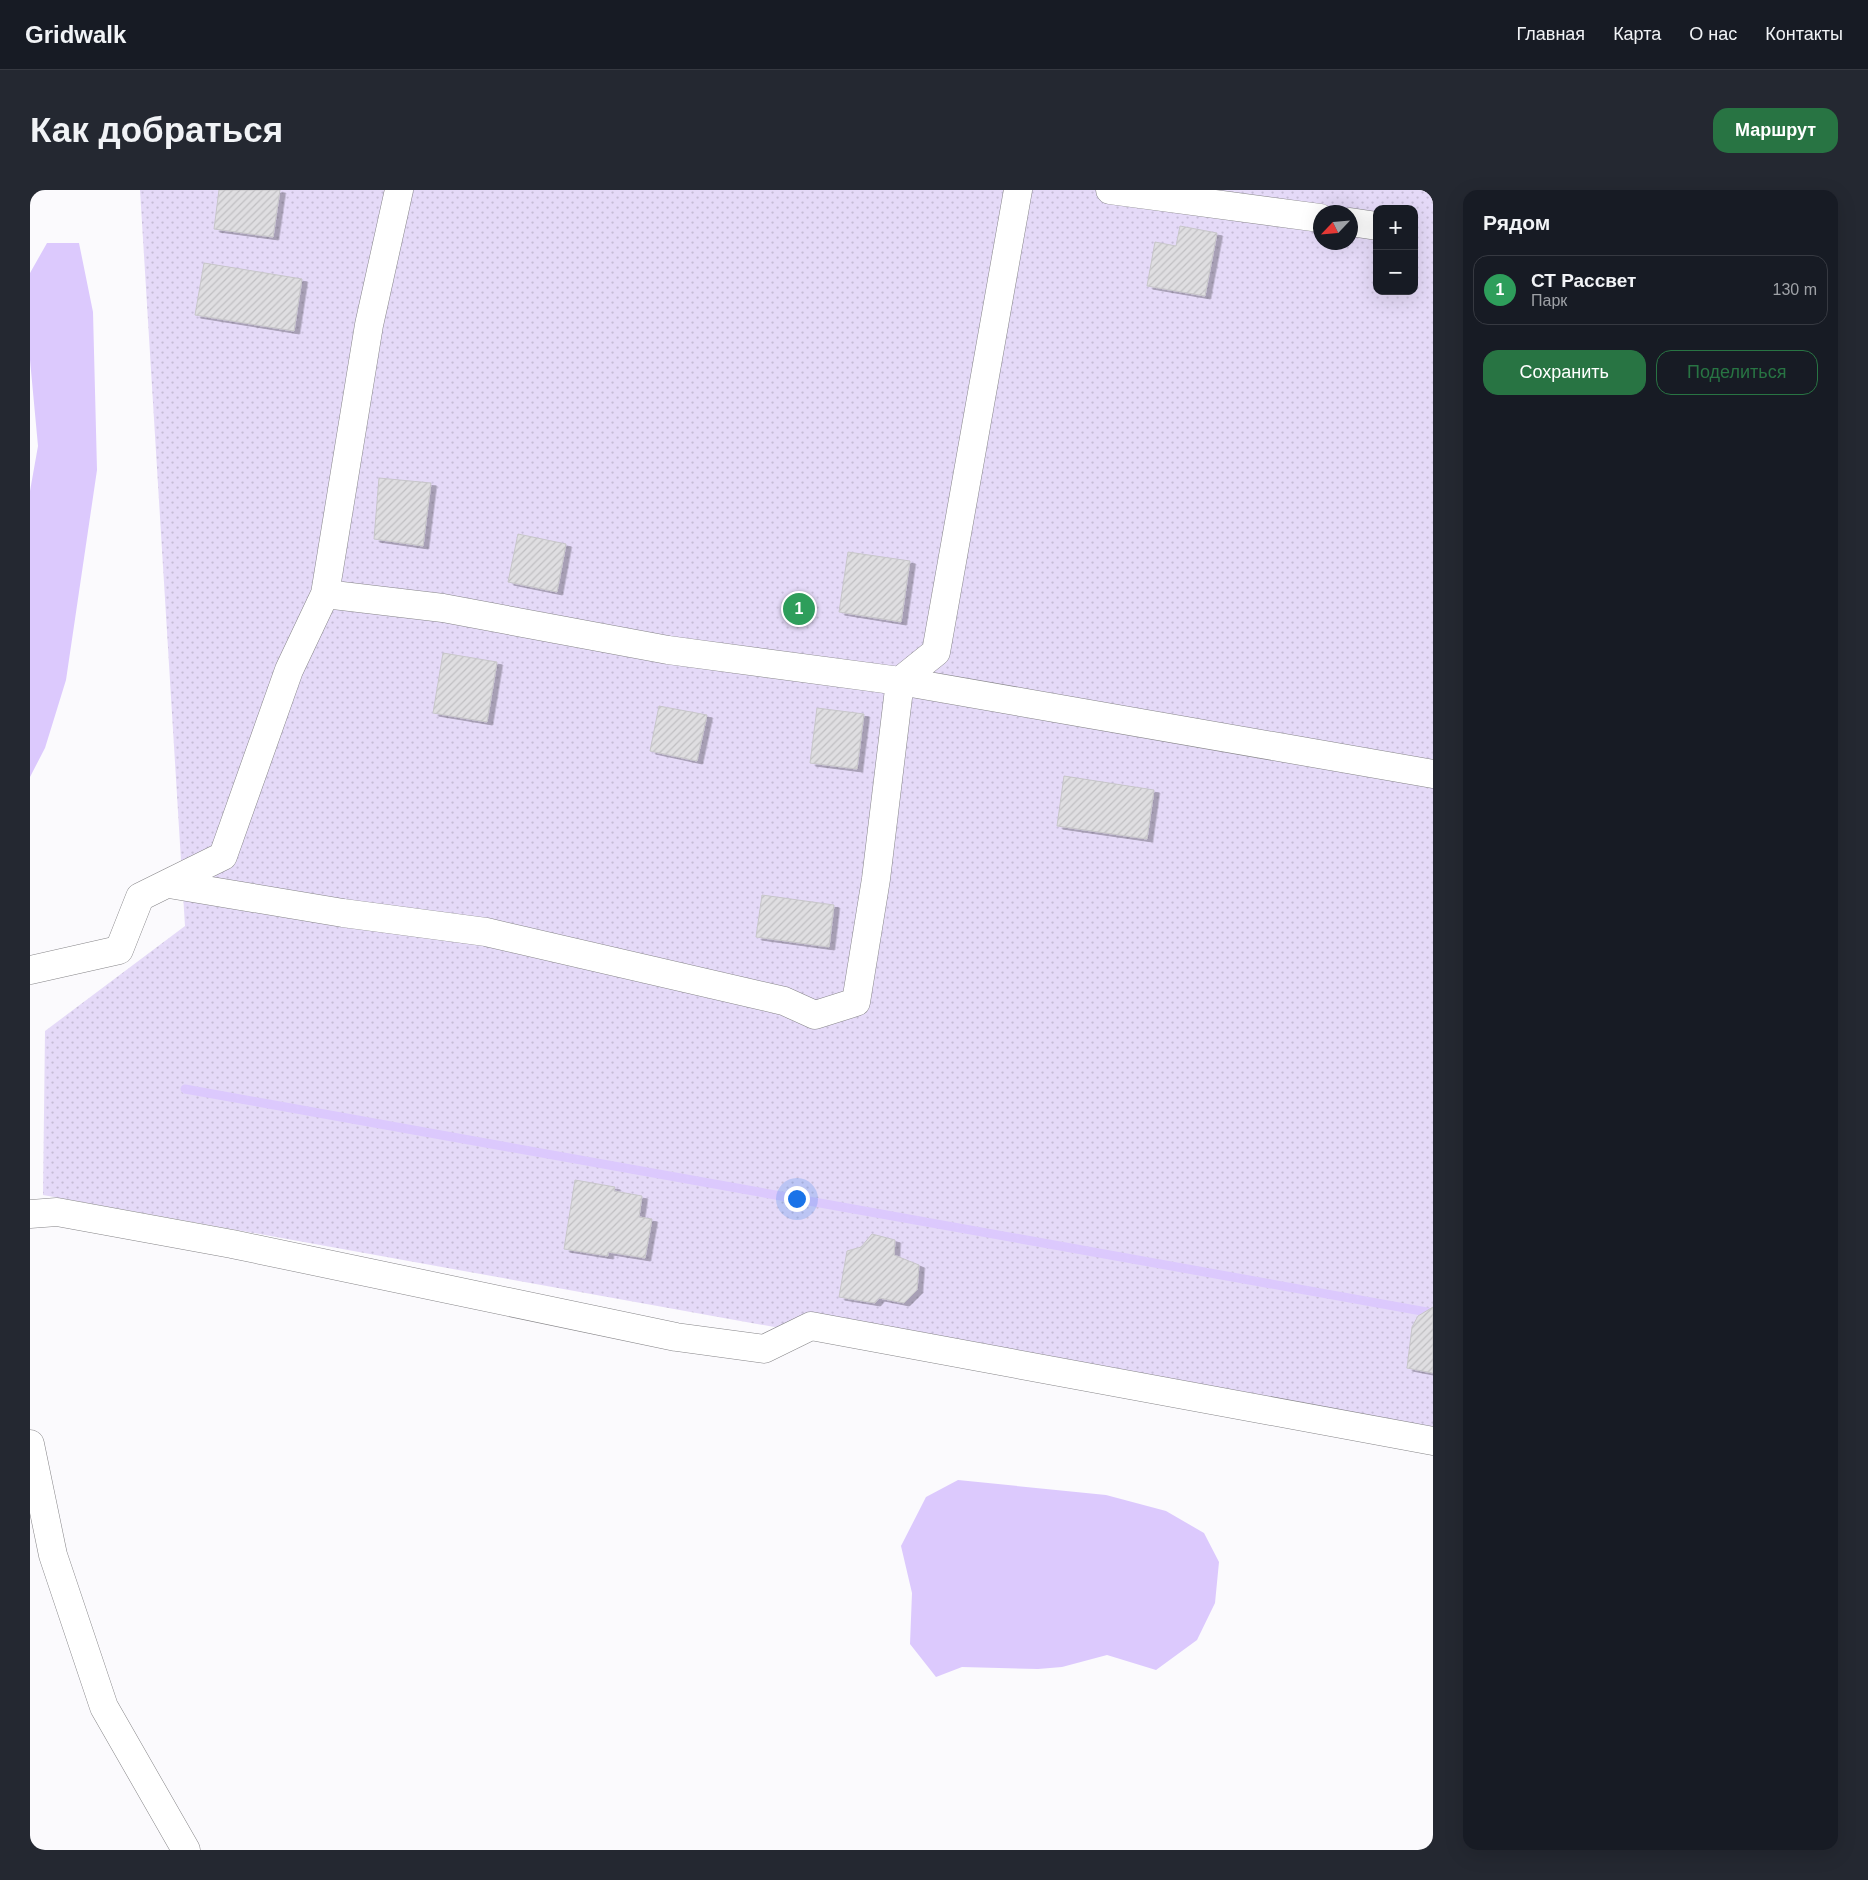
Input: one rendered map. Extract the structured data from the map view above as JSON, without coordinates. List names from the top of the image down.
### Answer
{
  "north": "bottom left",
  "page": {
    "header": "Gridwalk",
    "nav": [
      "Главная",
      "Карта",
      "О нас",
      "Контакты"
    ],
    "buttons": [
      "Маршрут",
      ["Сохранить", "Поделиться"]
    ],
    "title": "Как добраться",
    "heading": "Рядом",
    "map_buttons": ["+", "−"],
    "list": [
      {
        "mark": "1",
        "name": "СТ Рассвет",
        "note": "Парк",
        "value": "130 m"
      }
    ],
    "pins": "1"
  }
}
